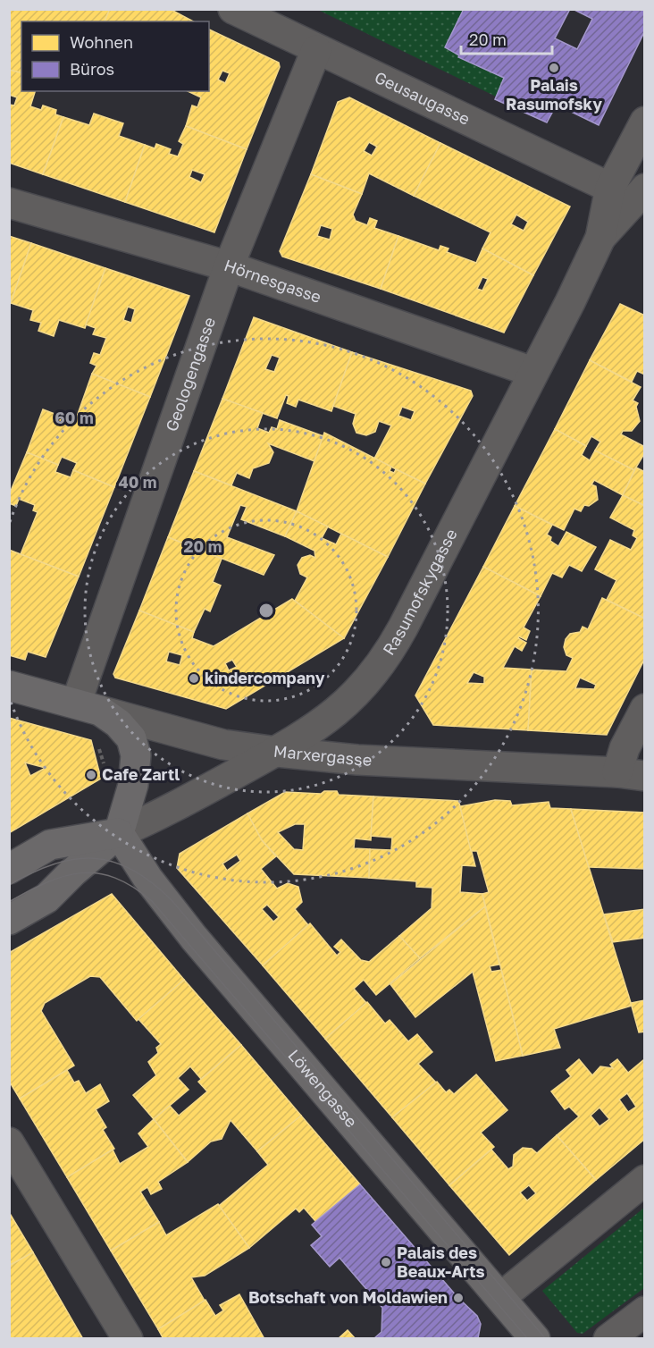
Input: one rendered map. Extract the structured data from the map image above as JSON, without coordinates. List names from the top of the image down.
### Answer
{
  "streets": {
    "street": [
      "Geusaugasse",
      "Hörnesgasse",
      "Geologengasse",
      "Rasumofskygasse",
      "Marxergasse",
      "Löwengasse"
    ]
  },
  "crossings": [
    ["Geusaugasse", "Geologengasse"],
    ["Geusaugasse", "Rasumofskygasse"],
    ["Hörnesgasse", "Geologengasse"],
    ["Hörnesgasse", "Rasumofskygasse"],
    ["Geologengasse", "Marxergasse"],
    ["Rasumofskygasse", "Marxergasse"],
    ["Rasumofskygasse", "Löwengasse"]
  ],
  "places": [
    "Palais Rasumofsky",
    "kindercompany",
    "Cafe Zartl",
    "Palais des Beaux-Arts",
    "Botschaft von Moldawien"
  ],
  "legend": ["Wohnen", "Büros"],
  "scale_bar": "20 m",
  "rings": ["60 m", "40 m", "20 m"]
}
